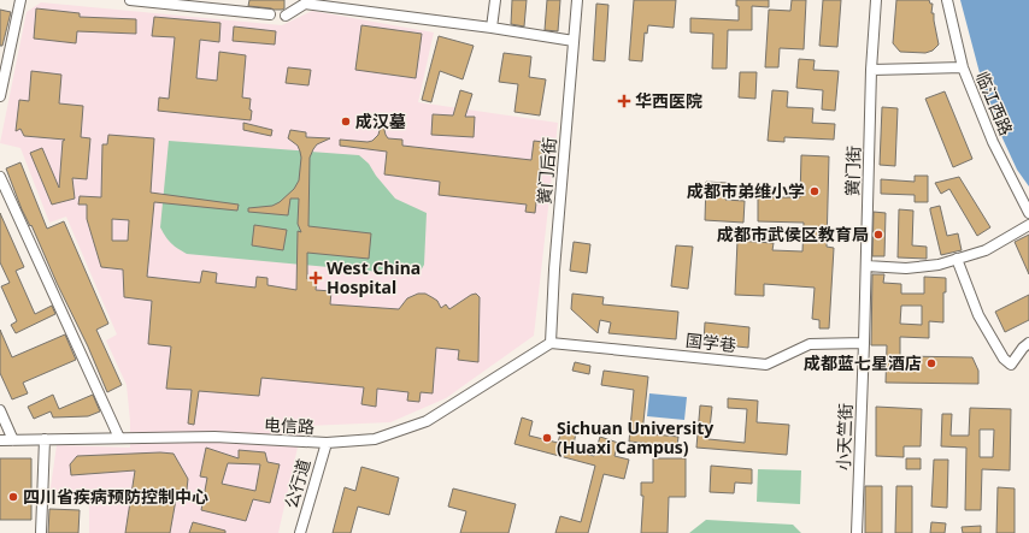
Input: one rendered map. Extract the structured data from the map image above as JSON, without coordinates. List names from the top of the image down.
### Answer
{
  "streets": {
    "street": [
      "临江西路",
      "黉门后街",
      "黉门街",
      "国学巷",
      "电信路",
      "小天竺街",
      "公行道"
    ]
  },
  "crossings": [
    ["黉门后街", "国学巷"],
    ["黉门后街", "电信路"],
    ["黉门街", "国学巷"],
    ["黉门街", "小天竺街"],
    ["国学巷", "电信路"],
    ["国学巷", "小天竺街"],
    ["电信路", "公行道"]
  ],
  "places": {
    "health": ["华西医院", "West China Hospital"],
    "other": [
      "成汉墓",
      "成都市弟维小学",
      "成都市武侯区教育局",
      "成都蓝七星酒店",
      "Sichuan University (Huaxi Campus)",
      "四川省疾病预防控制中心"
    ]
  }
}
